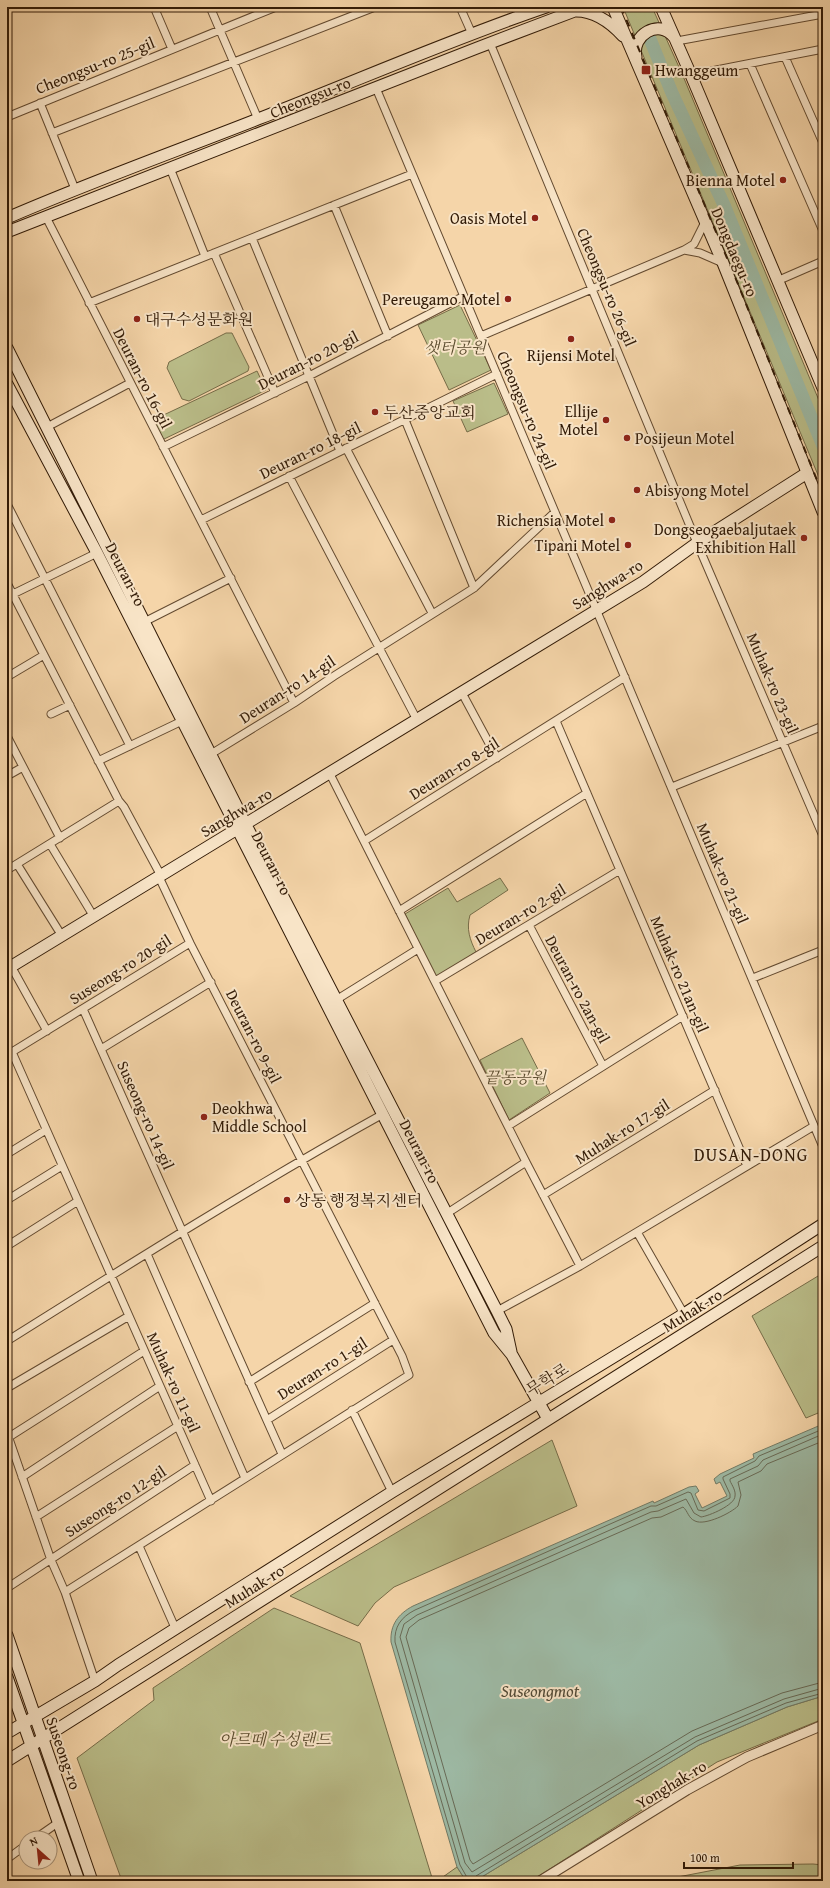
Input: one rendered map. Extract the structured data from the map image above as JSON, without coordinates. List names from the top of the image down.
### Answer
{
  "streets": {
    "main road": [
      "Cheongsu-ro",
      "Dongdaegu-ro",
      "Deuran-ro",
      "Sanghwa-ro",
      "Muhak-ro",
      "Suseong-ro"
    ],
    "street": [
      "Cheongsu-ro 25-gil",
      "Cheongsu-ro 26-gil",
      "Deuran-ro 20-gil",
      "Deuran-ro 16-gil",
      "Cheongsu-ro 24-gil",
      "Deuran-ro 18-gil",
      "Muhak-ro 23-gil",
      "Deuran-ro 14-gil",
      "Deuran-ro 8-gil",
      "Muhak-ro 21-gil",
      "Deuran-ro 2-gil",
      "Suseong-ro 20-gil",
      "Muhak-ro 21an-gil",
      "Deuran-ro 2an-gil",
      "Deuran-ro 9-gil",
      "Suseong-ro 14-gil",
      "Muhak-ro 17-gil",
      "Deuran-ro 1-gil",
      "Muhak-ro 11-gil",
      "Suseong-ro 12-gil",
      "Yonghak-ro"
    ]
  },
  "crossings": [
    ["Cheongsu-ro 25-gil", "Cheongsu-ro"],
    ["Cheongsu-ro", "Cheongsu-ro 26-gil"],
    ["Cheongsu-ro", "Cheongsu-ro 24-gil"],
    ["Dongdaegu-ro", "Sanghwa-ro"],
    ["Cheongsu-ro 26-gil", "Sanghwa-ro"],
    ["Cheongsu-ro 26-gil", "Muhak-ro 23-gil"],
    ["Deuran-ro 20-gil", "Deuran-ro 16-gil"],
    ["Deuran-ro 20-gil", "Cheongsu-ro 24-gil"],
    ["Deuran-ro 16-gil", "Deuran-ro 18-gil"],
    ["Deuran-ro 16-gil", "Deuran-ro 14-gil"],
    ["Cheongsu-ro 24-gil", "Deuran-ro 18-gil"],
    ["Cheongsu-ro 24-gil", "Sanghwa-ro"],
    ["Cheongsu-ro 24-gil", "Deuran-ro 14-gil"],
    ["Cheongsu-ro 24-gil", "Muhak-ro 21-gil"],
    ["Deuran-ro", "Sanghwa-ro"],
    ["Deuran-ro", "Deuran-ro 14-gil"],
    ["Deuran-ro", "Muhak-ro"],
    ["Sanghwa-ro", "Muhak-ro 23-gil"],
    ["Sanghwa-ro", "Muhak-ro 21-gil"],
    ["Deuran-ro 8-gil", "Muhak-ro 21-gil"],
    ["Deuran-ro 8-gil", "Muhak-ro 21an-gil"],
    ["Deuran-ro 2-gil", "Muhak-ro 21an-gil"],
    ["Deuran-ro 2-gil", "Deuran-ro 2an-gil"],
    ["Suseong-ro 20-gil", "Deuran-ro 9-gil"],
    ["Suseong-ro 20-gil", "Suseong-ro 14-gil"],
    ["Muhak-ro 21an-gil", "Muhak-ro 17-gil"],
    ["Deuran-ro 9-gil", "Suseong-ro 14-gil"],
    ["Deuran-ro 9-gil", "Deuran-ro 1-gil"],
    ["Muhak-ro", "Suseong-ro"],
    ["Muhak-ro 11-gil", "Suseong-ro 12-gil"]
  ],
  "districts": ["DUSAN-DONG"],
  "water": ["Suseongmot"],
  "parks": ["샛터공원", "끝동공원", "아르떼 수성랜드"],
  "places": {
    "transit": ["Hwanggeum"],
    "other": [
      "Bienna Motel",
      "Oasis Motel",
      "Pereugamo Motel",
      "대구수성문화원",
      "Rijensi Motel",
      "두산중앙교회",
      "Ellije Motel",
      "Posijeun Motel",
      "Abisyong Motel",
      "Richensia Motel",
      "Dongseogaebaljutaek Exhibition Hall",
      "Tipani Motel",
      "Deokhwa Middle School",
      "상동 행정복지센터"
    ]
  },
  "scale_bar": "100 m",
  "north": "top left"
}
